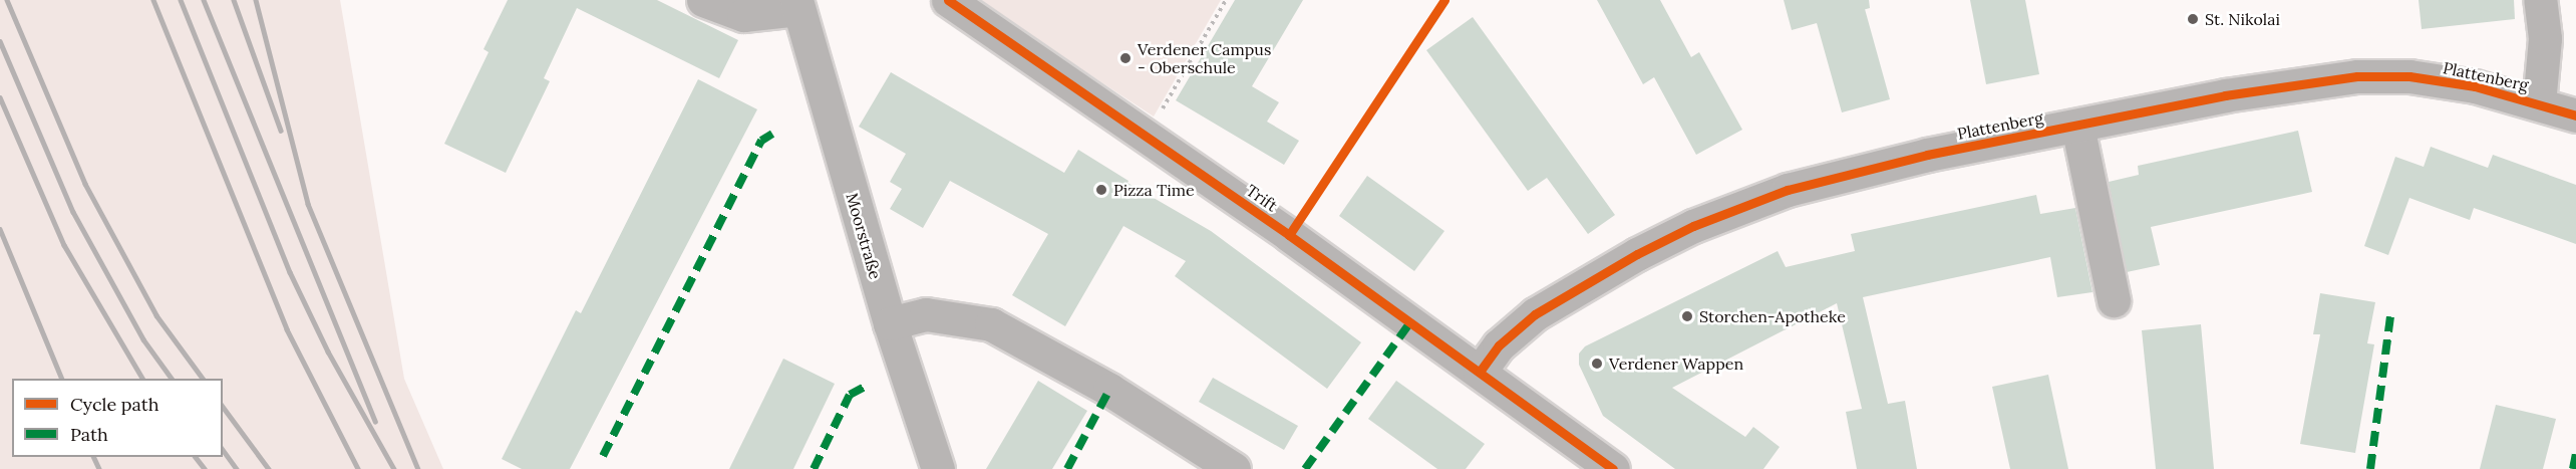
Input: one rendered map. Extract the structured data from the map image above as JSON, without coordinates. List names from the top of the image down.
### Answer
{
  "streets": {
    "street": ["Plattenberg", "Trift", "Moorstraße"]
  },
  "crossings": [
    ["Plattenberg", "Trift"]
  ],
  "places": [
    "St. Nikolai",
    "Verdener Campus - Oberschule",
    "Pizza Time",
    "Storchen-Apotheke",
    "Verdener Wappen"
  ],
  "legend": ["Cycle path", "Path"]
}
